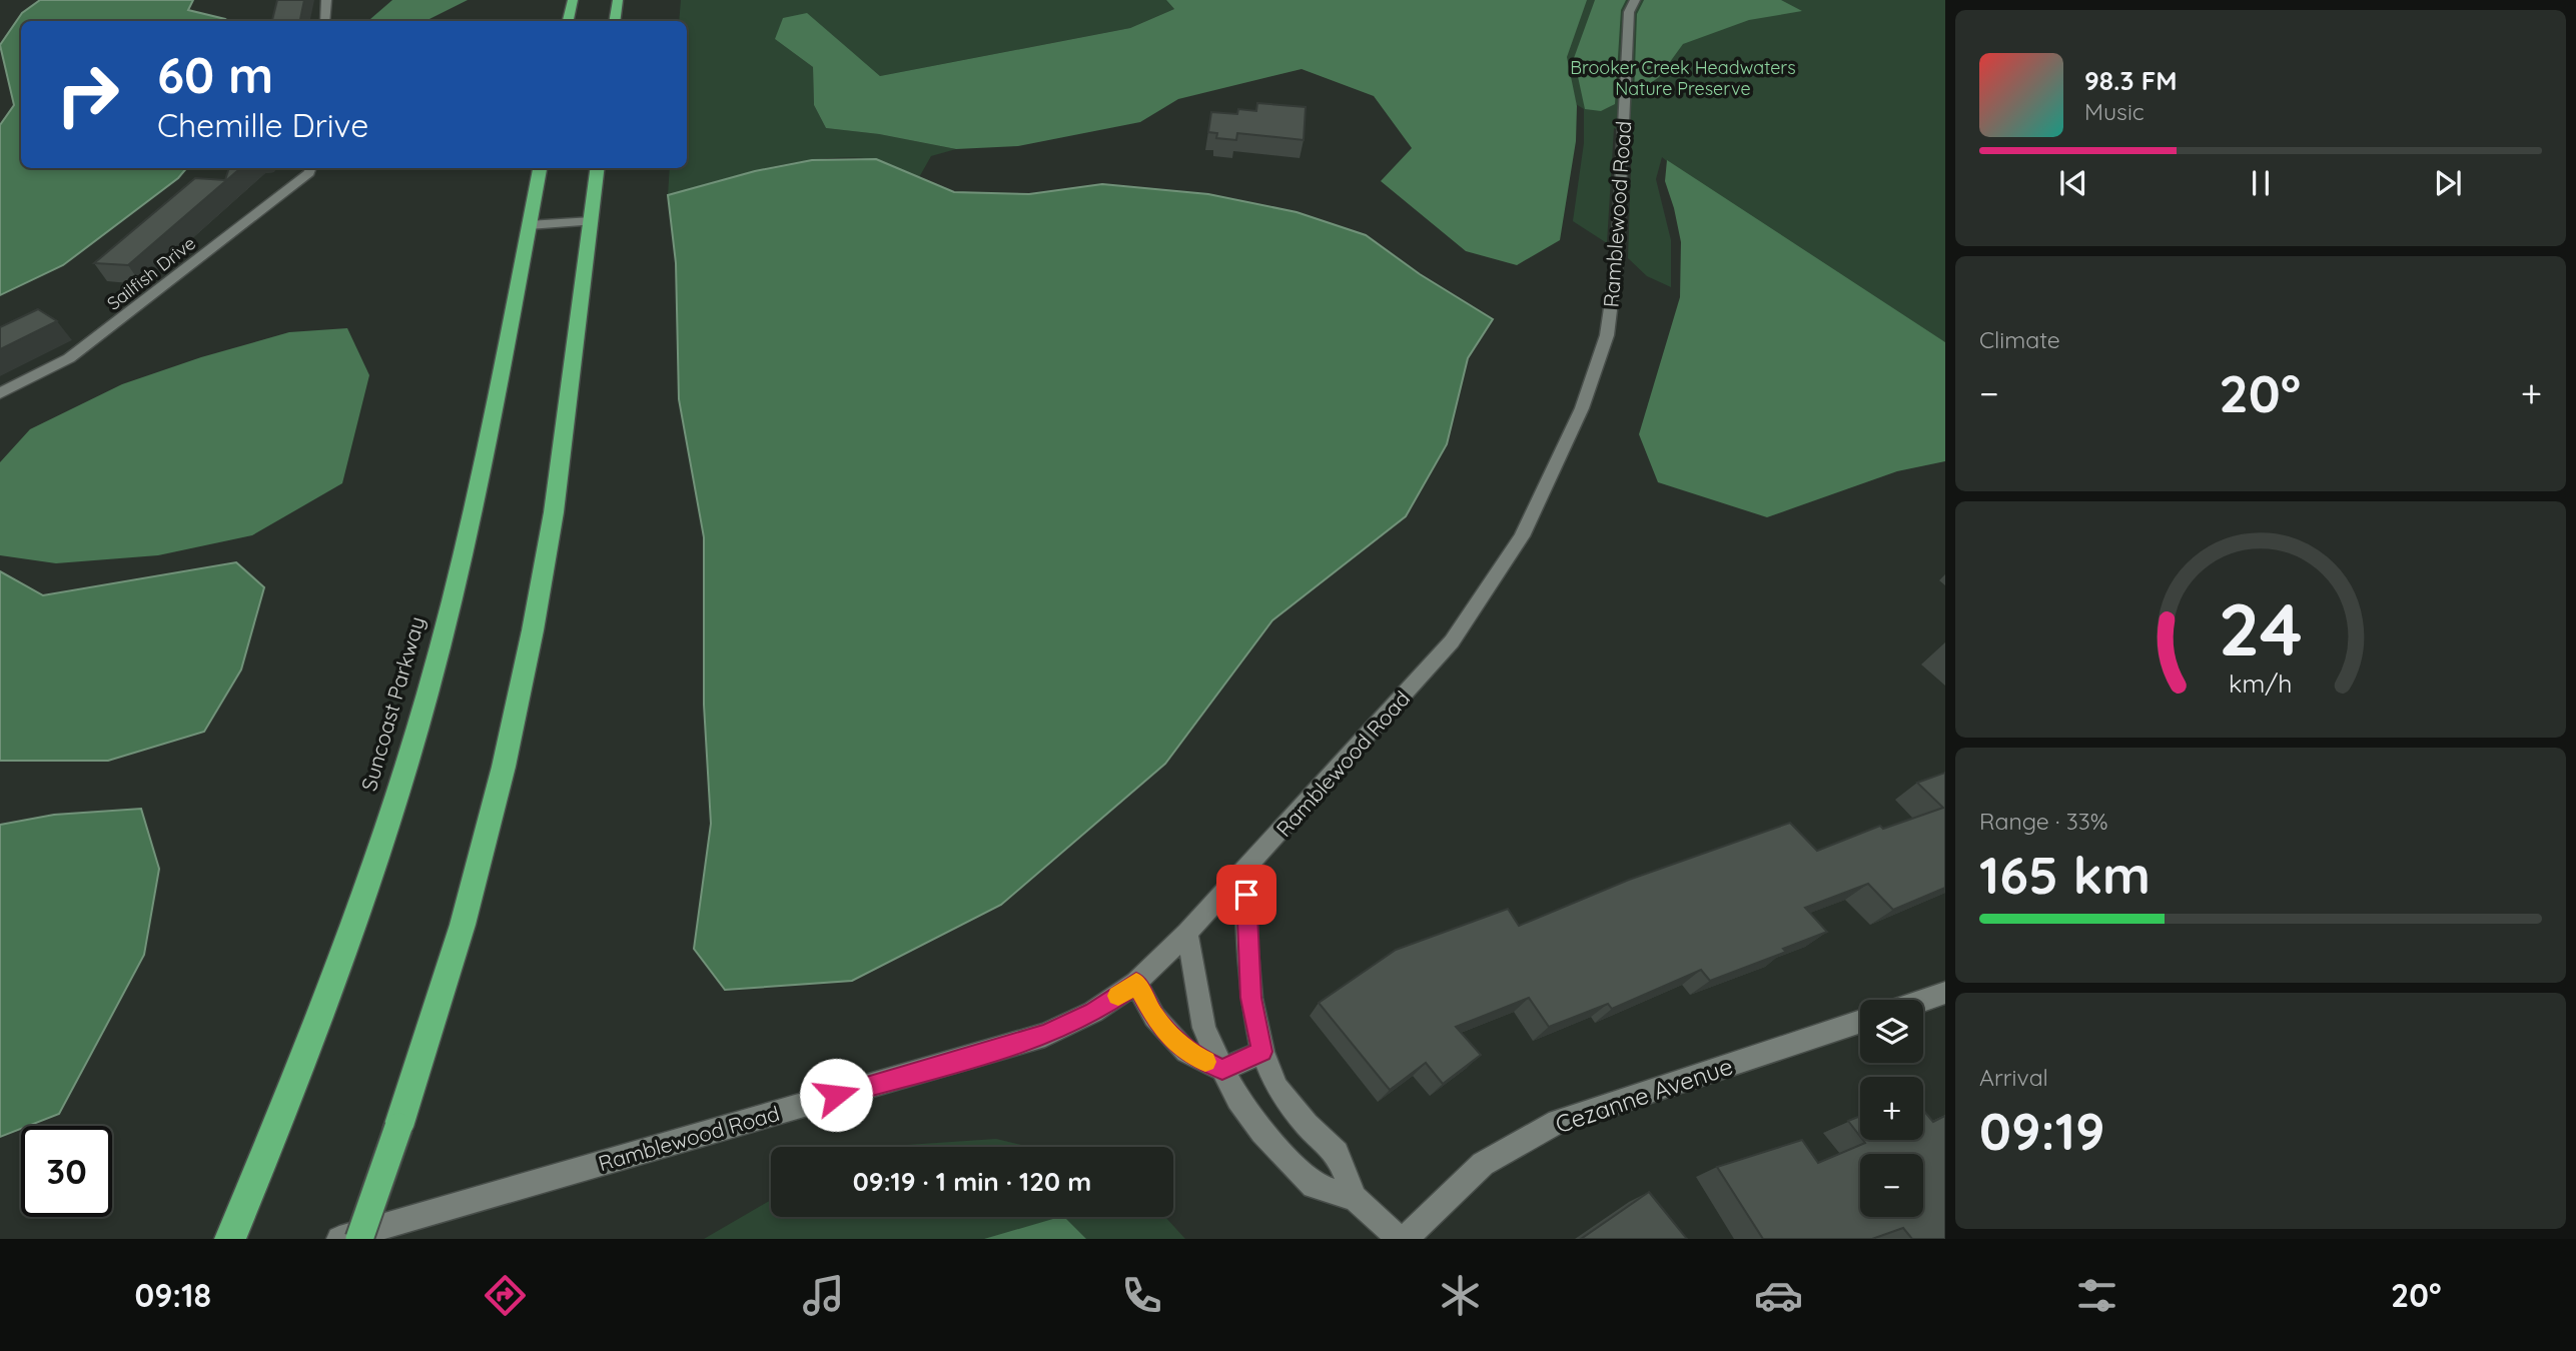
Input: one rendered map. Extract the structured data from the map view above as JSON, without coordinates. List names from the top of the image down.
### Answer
{
  "streets": {
    "highway": ["Suncoast Parkway"],
    "street": ["Ramblewood Road", "Sailfish Drive", "Cezanne Avenue"]
  },
  "parks": ["Brooker Creek Headwaters Nature Preserve"],
  "page": {
    "turn": ["60 m", "Chemille Drive"],
    "song": ["98.3 FM", "Music"],
    "tile": [
      "Climate",
      ["Range · 33%", "165 km"],
      ["Arrival", "09:19"]
    ],
    "heat": ["−", "20°", "+"],
    "map_buttons": ["+", "−"],
    "limit": "30",
    "trip": "09:19 · 1 min · 120 m",
    "tabs": ["09:18", "20°"],
    "gauge": ["24", "km/h"]
  }
}
